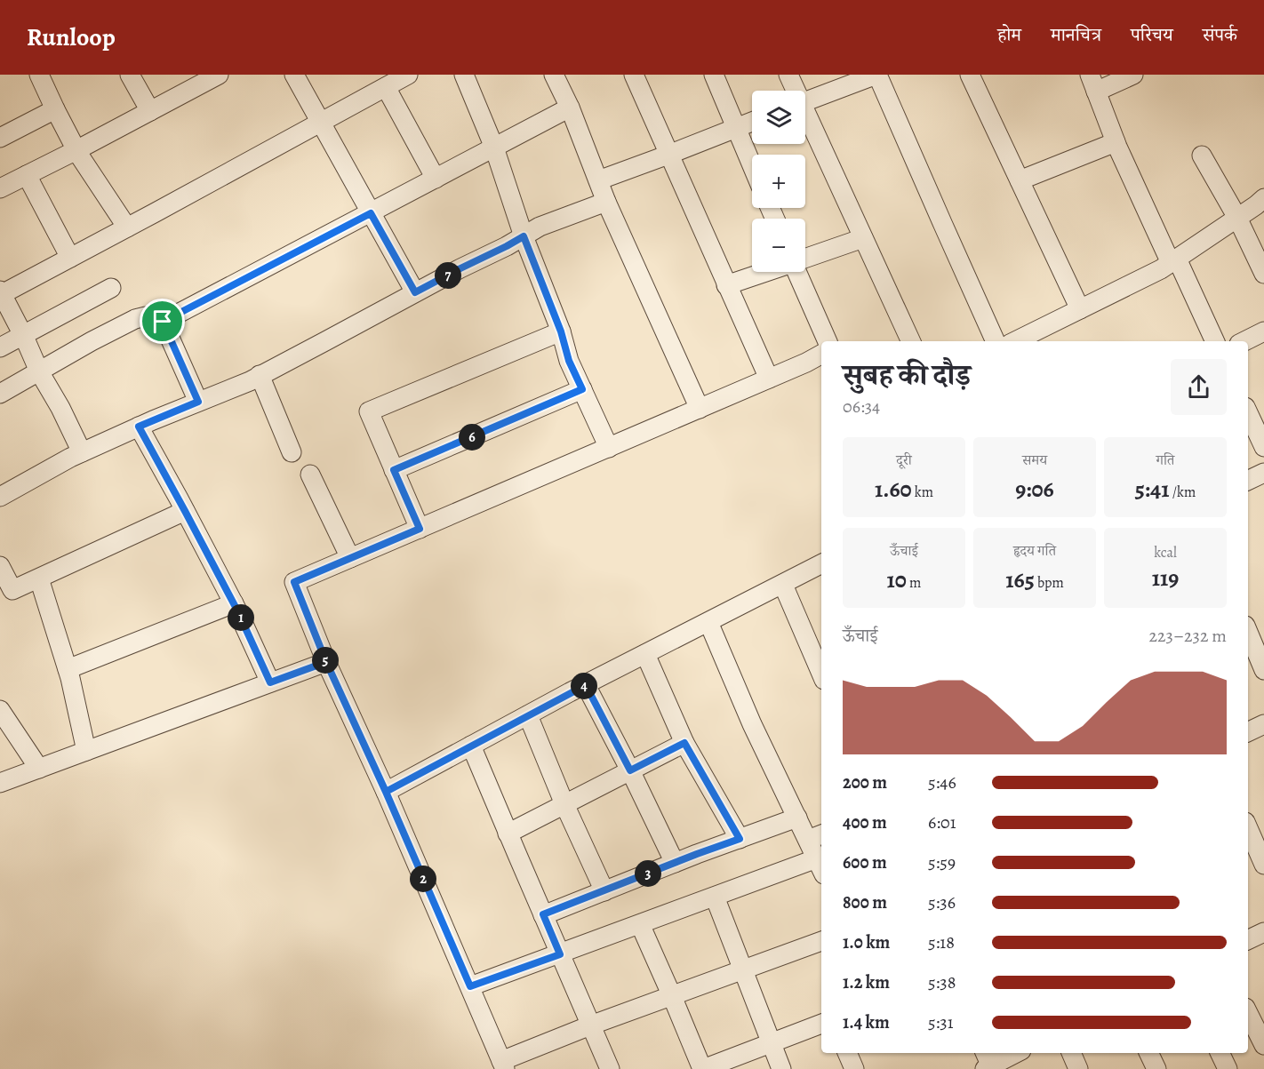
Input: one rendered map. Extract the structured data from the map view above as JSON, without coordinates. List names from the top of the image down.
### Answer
{
  "page": {
    "header": "Runloop",
    "nav": [
      "होम",
      "मानचित्र",
      "परिचय",
      "संपर्क"
    ],
    "map_buttons": ["+", "−"],
    "pins": [
      "7",
      "6",
      "1",
      "5",
      "4",
      "3",
      "2"
    ],
    "heading": ["सुबह की दौड़", "06:34"],
    "stats": [
      ["दूरी", "1.60 km"],
      ["समय", "9:06"],
      ["गति", "5:41 /km"],
      ["ऊँचाई", "10 m"],
      ["हृदय गति", "165 bpm"],
      ["kcal", "119"]
    ],
    "chart": ["ऊँचाई", "223–232 m"],
    "list": [
      {
        "name": "200 m",
        "note": "5:46"
      },
      {
        "name": "400 m",
        "note": "6:01"
      },
      {
        "name": "600 m",
        "note": "5:59"
      },
      {
        "name": "800 m",
        "note": "5:36"
      },
      {
        "name": "1.0 km",
        "note": "5:18"
      },
      {
        "name": "1.2 km",
        "note": "5:38"
      },
      {
        "name": "1.4 km",
        "note": "5:31"
      }
    ]
  }
}
